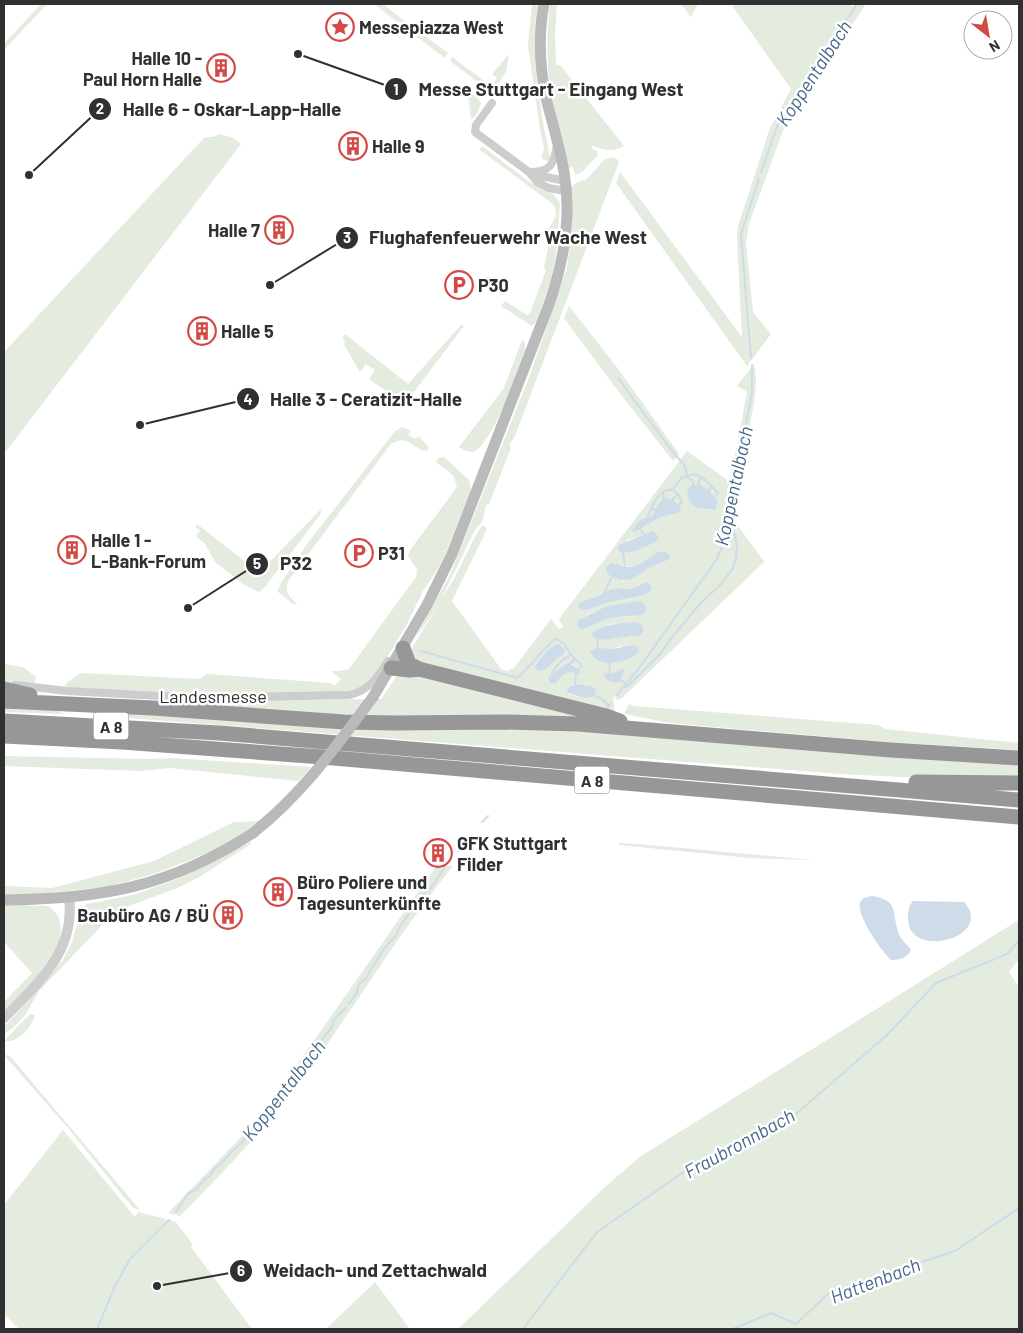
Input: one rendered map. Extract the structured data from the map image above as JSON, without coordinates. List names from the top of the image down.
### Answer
{
  "streets": {
    "highway": ["A 8"],
    "street": ["Landesmesse"]
  },
  "water": ["Koppentalbach", "Fraubronnbach", "Hattenbach"],
  "places": {
    "place": ["Messepiazza West"],
    "other": [
      "Messe Stuttgart - Eingang West",
      "Halle 6 - Oskar-Lapp-Halle",
      "Flughafenfeuerwehr Wache West",
      "Halle 3 - Ceratizit-Halle",
      "P32",
      "Weidach- und Zettachwald"
    ],
    "building": [
      "Halle 10 - Paul Horn Halle",
      "Halle 9",
      "Halle 7",
      "Halle 5",
      "Halle 1 - L-Bank-Forum",
      "GFK Stuttgart Filder",
      "Büro Poliere und Tagesunterkünfte",
      "Baubüro AG / BÜ"
    ],
    "parking": ["P30", "P31"]
  },
  "north": "bottom right"
}
